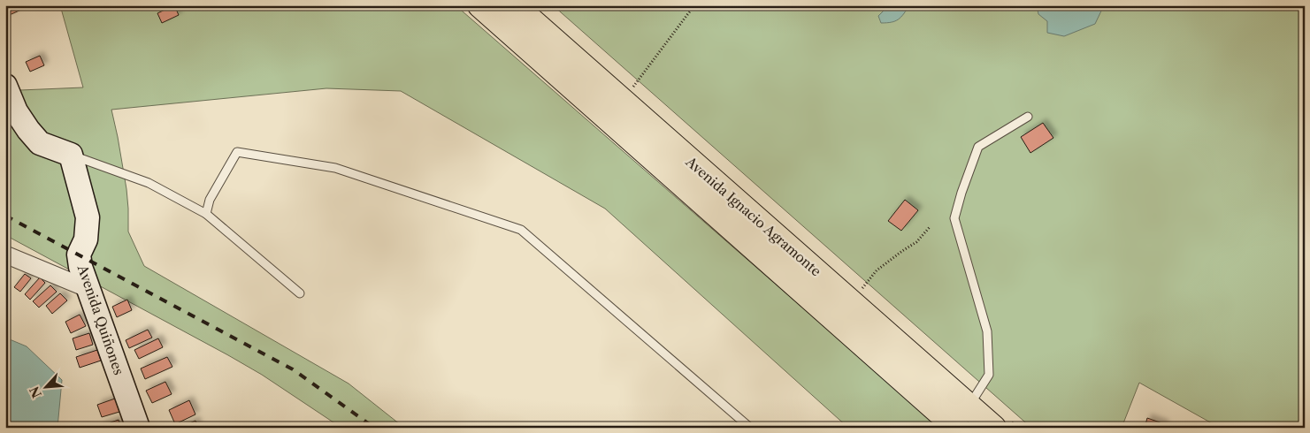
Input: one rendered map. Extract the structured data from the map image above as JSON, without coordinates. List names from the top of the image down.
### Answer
{
  "streets": {
    "main road": ["Avenida Ignacio Agramonte"],
    "street": ["Avenida Quiñones"]
  },
  "north": "bottom left"
}
